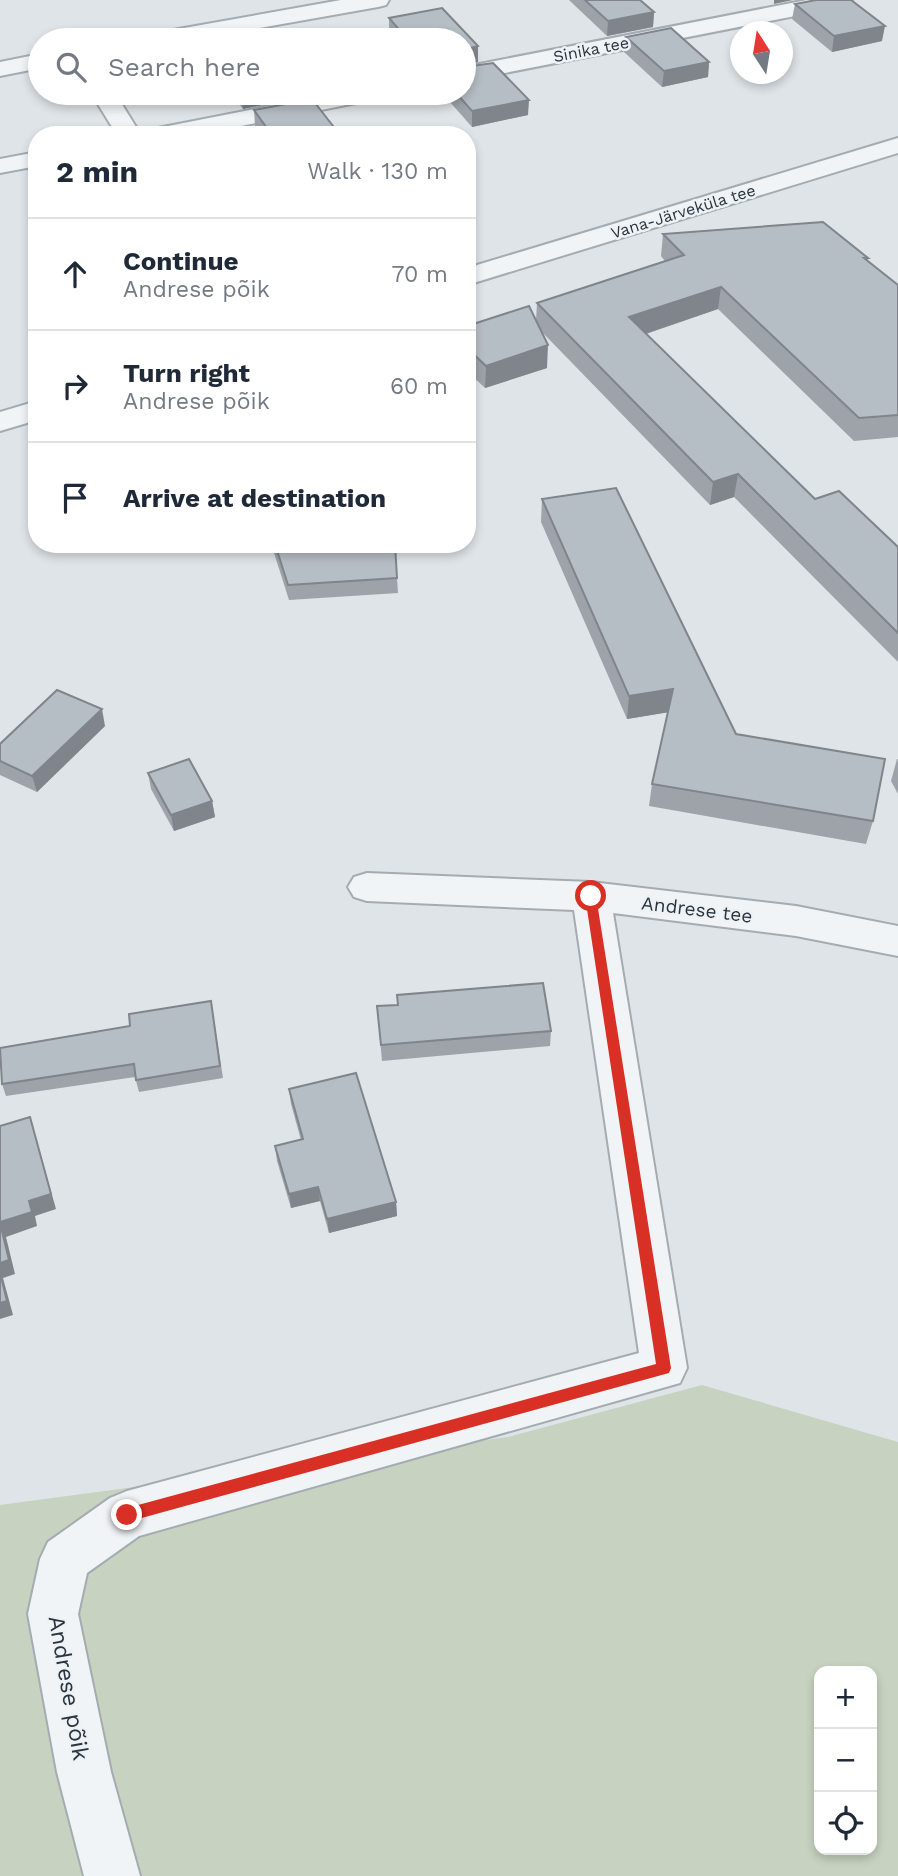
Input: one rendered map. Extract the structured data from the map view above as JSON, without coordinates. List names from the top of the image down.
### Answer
{
  "streets": {
    "street": [
      "Sinika tee",
      "Vana-Järveküla tee",
      "Andrese tee",
      "Andrese põik"
    ]
  },
  "crossings": [
    ["Andrese tee", "Andrese põik"]
  ],
  "north": "top",
  "page": {
    "search": "Search here",
    "heading": ["2 min", "Walk · 130 m"],
    "list": [
      ["Continue", "Andrese põik", "70 m"],
      ["Turn right", "Andrese põik", "60 m"],
      "Arrive at destination"
    ],
    "map_buttons": ["+", "−"]
  }
}
